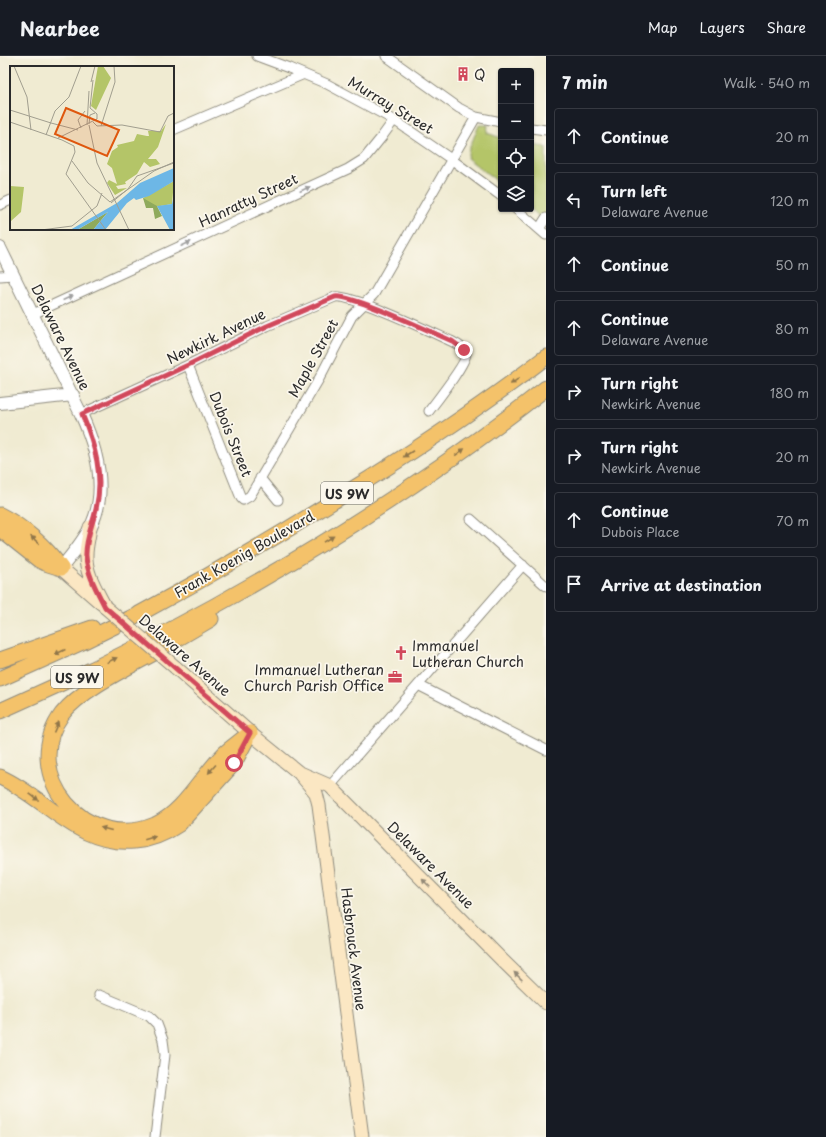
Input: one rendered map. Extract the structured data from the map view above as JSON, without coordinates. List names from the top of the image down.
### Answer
{
  "streets": {
    "main road": [
      "Delaware Avenue",
      "US 9W",
      "Frank Koenig Boulevard",
      "Hasbrouck Avenue"
    ],
    "street": [
      "Murray Street",
      "Hanratty Street",
      "Newkirk Avenue",
      "Maple Street",
      "Dubois Street"
    ]
  },
  "crossings": [
    ["Murray Street", "Hanratty Street"],
    ["Murray Street", "Maple Street"],
    ["Hanratty Street", "Delaware Avenue"],
    ["Newkirk Avenue", "Delaware Avenue"],
    ["Newkirk Avenue", "Maple Street"],
    ["Newkirk Avenue", "Dubois Street"],
    ["Delaware Avenue", "Hasbrouck Avenue"],
    ["Maple Street", "Dubois Street"],
    ["US 9W", "Frank Koenig Boulevard"]
  ],
  "one_way": ["Hanratty Street"],
  "places": {
    "building": ["Q"],
    "church": ["Immanuel Lutheran Church"],
    "office": ["Immanuel Lutheran Church Parish Office"]
  },
  "page": {
    "header": "Nearbee",
    "nav": ["Map", "Layers", "Share"],
    "heading": ["7 min", "Walk · 540 m"],
    "map_buttons": ["+", "−"],
    "list": [
      ["Continue", "20 m"],
      ["Turn left", "Delaware Avenue", "120 m"],
      ["Continue", "50 m"],
      ["Continue", "Delaware Avenue", "80 m"],
      ["Turn right", "Newkirk Avenue", "180 m"],
      ["Turn right", "Newkirk Avenue", "20 m"],
      ["Continue", "Dubois Place", "70 m"],
      "Arrive at destination"
    ]
  }
}
